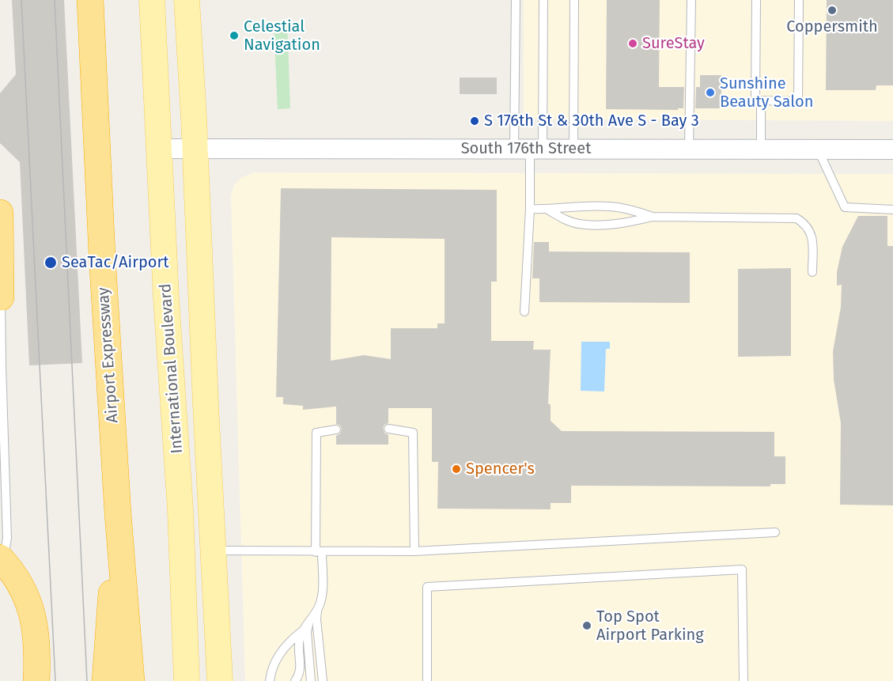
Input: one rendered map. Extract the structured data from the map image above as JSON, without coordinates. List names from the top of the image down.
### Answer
{
  "streets": {
    "highway": ["Airport Expressway"],
    "main road": ["International Boulevard"],
    "street": ["South 176th Street"]
  },
  "crossings": [
    ["South 176th Street", "International Boulevard"]
  ],
  "places": [
    "Coppersmith",
    "Celestial Navigation",
    "SureStay",
    "Sunshine Beauty Salon",
    "S 176th St & 30th Ave S - Bay 3",
    "SeaTac/Airport",
    "Spencer's",
    "Top Spot Airport Parking"
  ]
}
